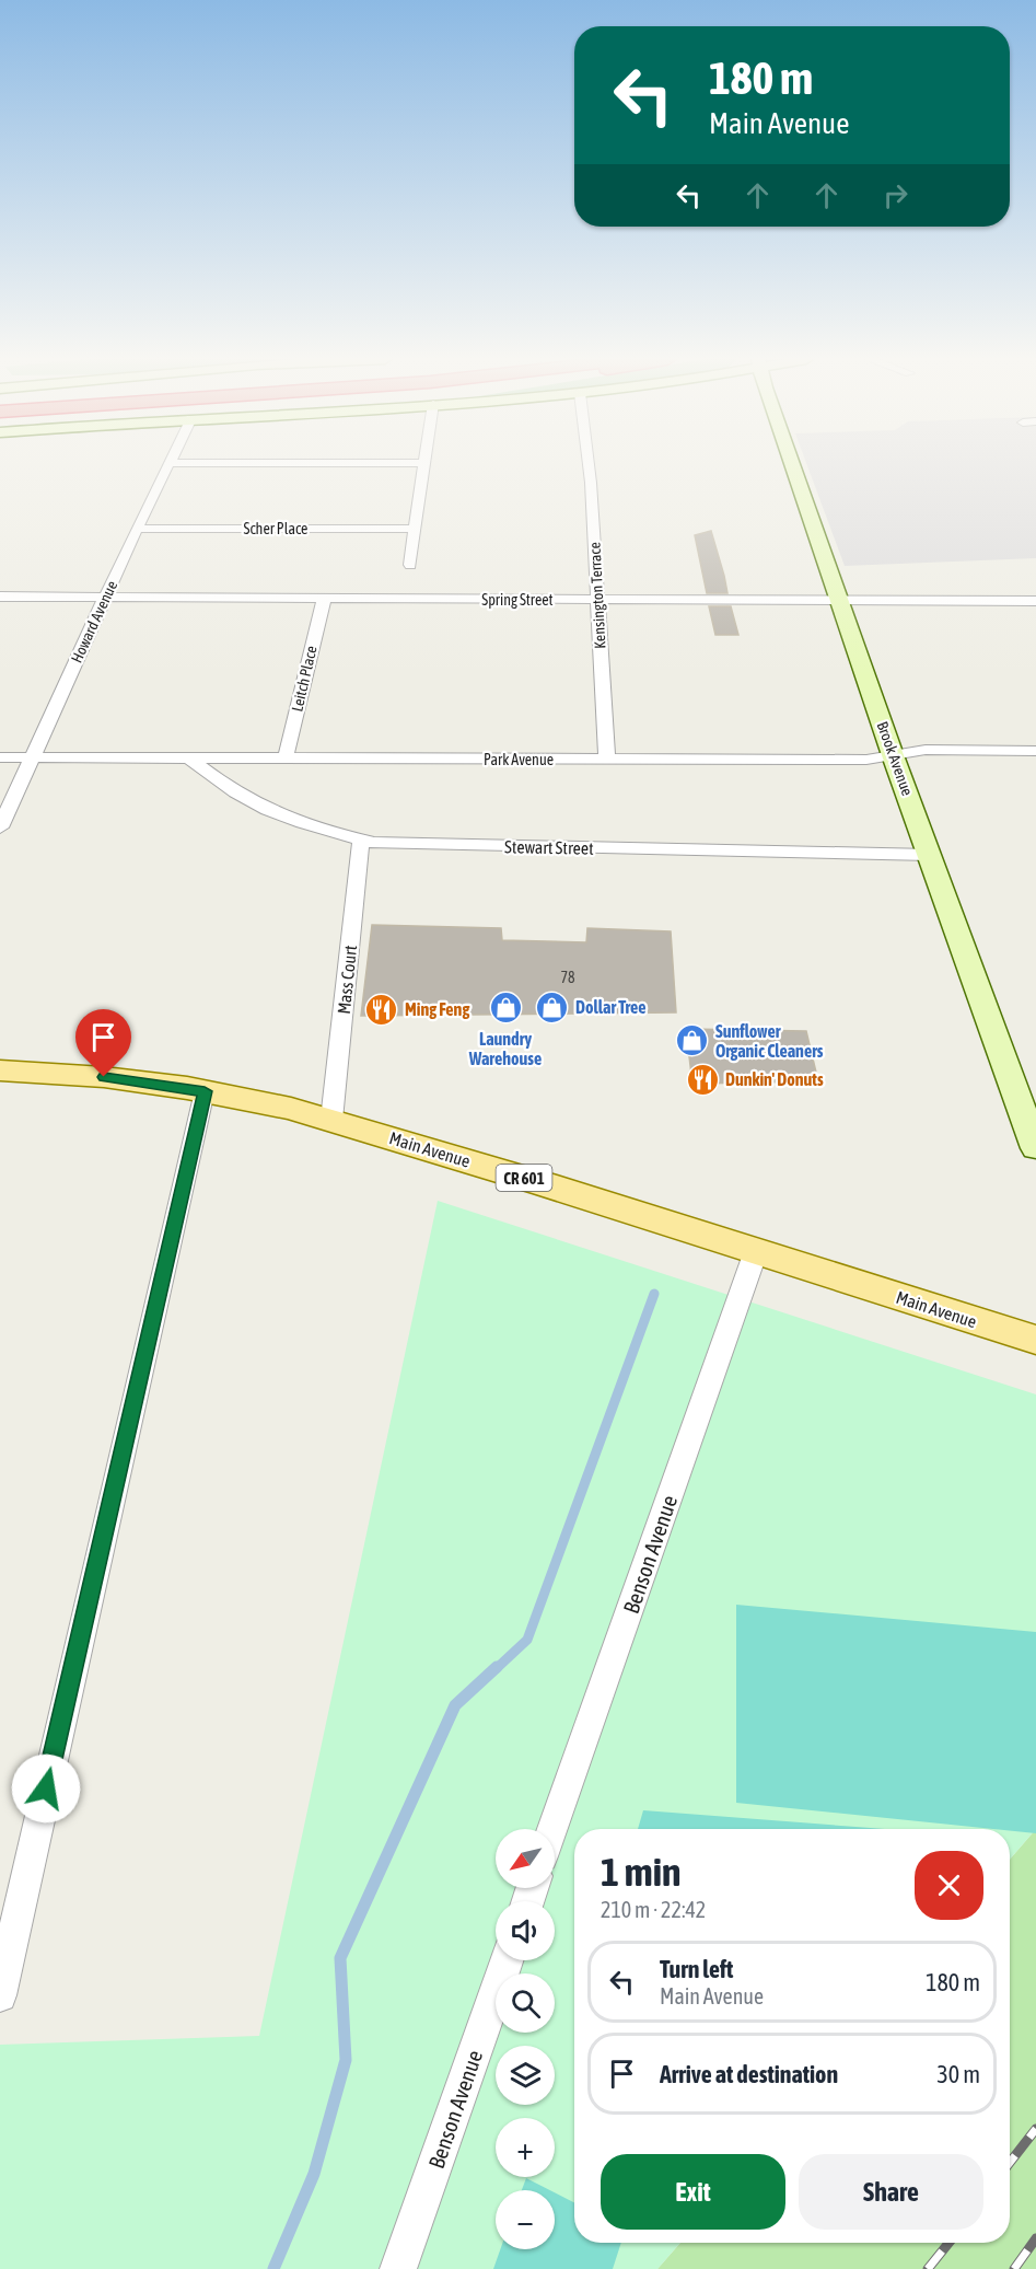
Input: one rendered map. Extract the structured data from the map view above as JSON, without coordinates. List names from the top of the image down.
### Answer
{
  "streets": {
    "main road": ["Brook Avenue", "Main Avenue", "CR 601"],
    "street": [
      "Scher Place",
      "Kensington Terrace",
      "Spring Street",
      "Howard Avenue",
      "Leitch Place",
      "Park Avenue",
      "Stewart Street",
      "Mass Court",
      "Benson Avenue"
    ]
  },
  "crossings": [
    ["Scher Place", "Howard Avenue"],
    ["Kensington Terrace", "Spring Street"],
    ["Kensington Terrace", "Park Avenue"],
    ["Spring Street", "Howard Avenue"],
    ["Spring Street", "Leitch Place"],
    ["Spring Street", "Brook Avenue"],
    ["Howard Avenue", "Park Avenue"],
    ["Leitch Place", "Park Avenue"],
    ["Brook Avenue", "Park Avenue"],
    ["Brook Avenue", "Stewart Street"],
    ["Park Avenue", "Stewart Street"],
    ["Stewart Street", "Mass Court"],
    ["Mass Court", "Main Avenue"],
    ["Main Avenue", "Benson Avenue"]
  ],
  "places": {
    "shop": ["Dollar Tree", "Laundry Warehouse", "Sunflower Organic Cleaners"],
    "restaurant": ["Ming Feng", "Dunkin' Donuts"]
  },
  "house_numbers": ["78"],
  "north": "bottom left",
  "page": {
    "turn": ["180 m", "Main Avenue"],
    "map_buttons": ["+", "−"],
    "heading": ["1 min", "210 m · 22:42"],
    "list": [
      {
        "name": "Turn left",
        "note": "Main Avenue",
        "value": "180 m"
      },
      {
        "name": "Arrive at destination",
        "value": "30 m"
      }
    ],
    "buttons": ["Exit", "Share"]
  }
}
